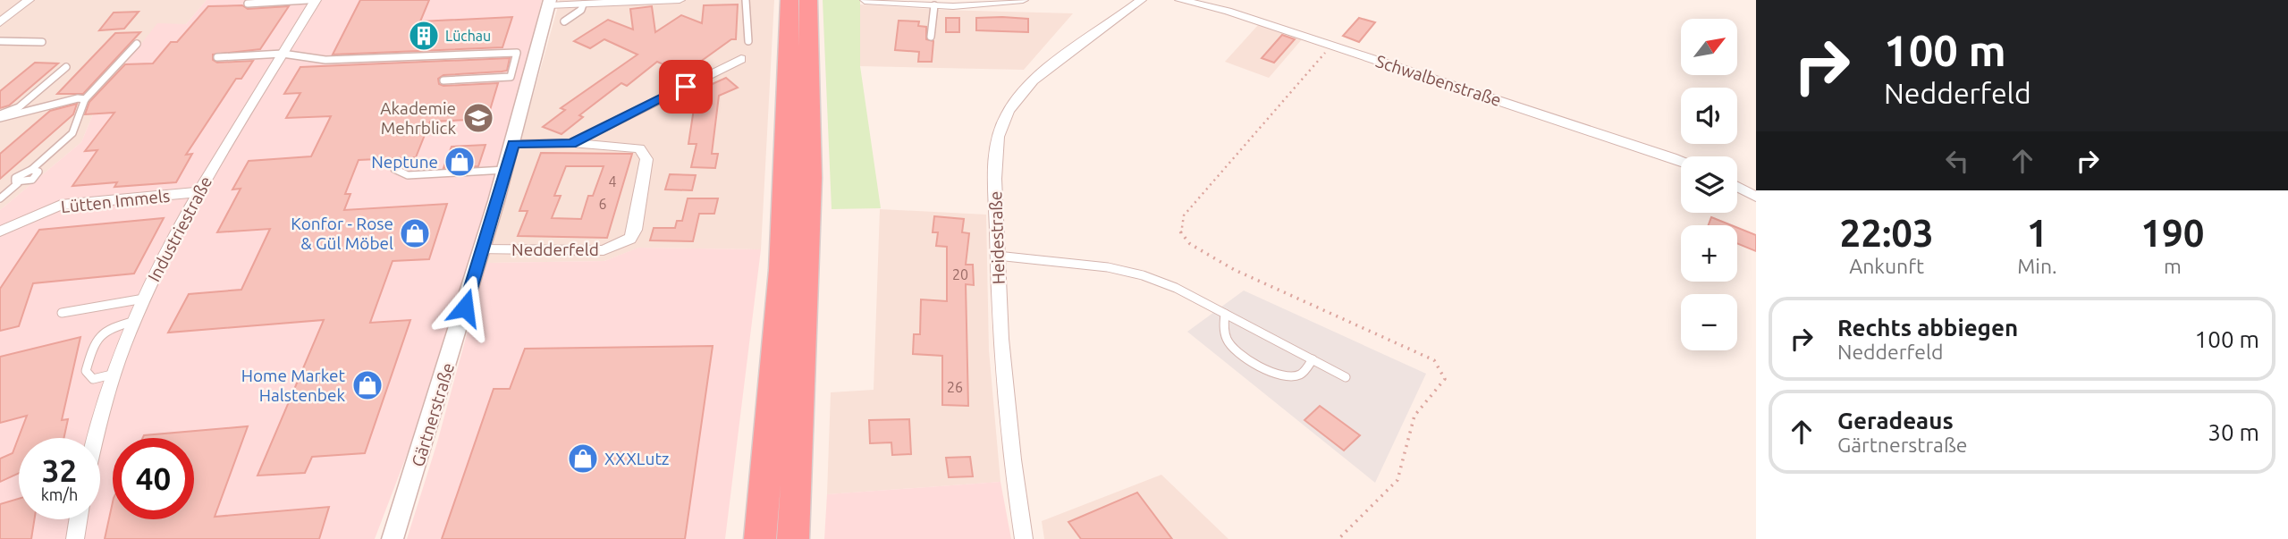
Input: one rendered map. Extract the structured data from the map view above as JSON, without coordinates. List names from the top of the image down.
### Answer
{
  "streets": {
    "street": [
      "Schwalbenstraße",
      "Lütten Immels",
      "Industriestraße",
      "Heidestraße",
      "Nedderfeld",
      "Gärtnerstraße"
    ]
  },
  "crossings": [
    ["Lütten Immels", "Industriestraße"],
    ["Nedderfeld", "Gärtnerstraße"]
  ],
  "places": {
    "building": ["Lüchau"],
    "school or university": ["Akademie Mehrblick"],
    "shop": [
      "Neptune",
      "Konfor - Rose & Gül Möbel",
      "Home Market Halstenbek",
      "XXXLutz"
    ]
  },
  "house_numbers": [
    "4",
    "6",
    "20",
    "26"
  ],
  "north": "top right",
  "page": {
    "turn": ["100 m", "Nedderfeld"],
    "map_buttons": ["+", "−"],
    "eta": [
      "22:03",
      "Ankunft",
      "1",
      "Min.",
      "190",
      "m"
    ],
    "list": [
      {
        "name": "Rechts abbiegen",
        "note": "Nedderfeld",
        "value": "100 m"
      },
      {
        "name": "Geradeaus",
        "note": "Gärtnerstraße",
        "value": "30 m"
      }
    ],
    "speed": "32 km/h",
    "limit": "40"
  }
}
